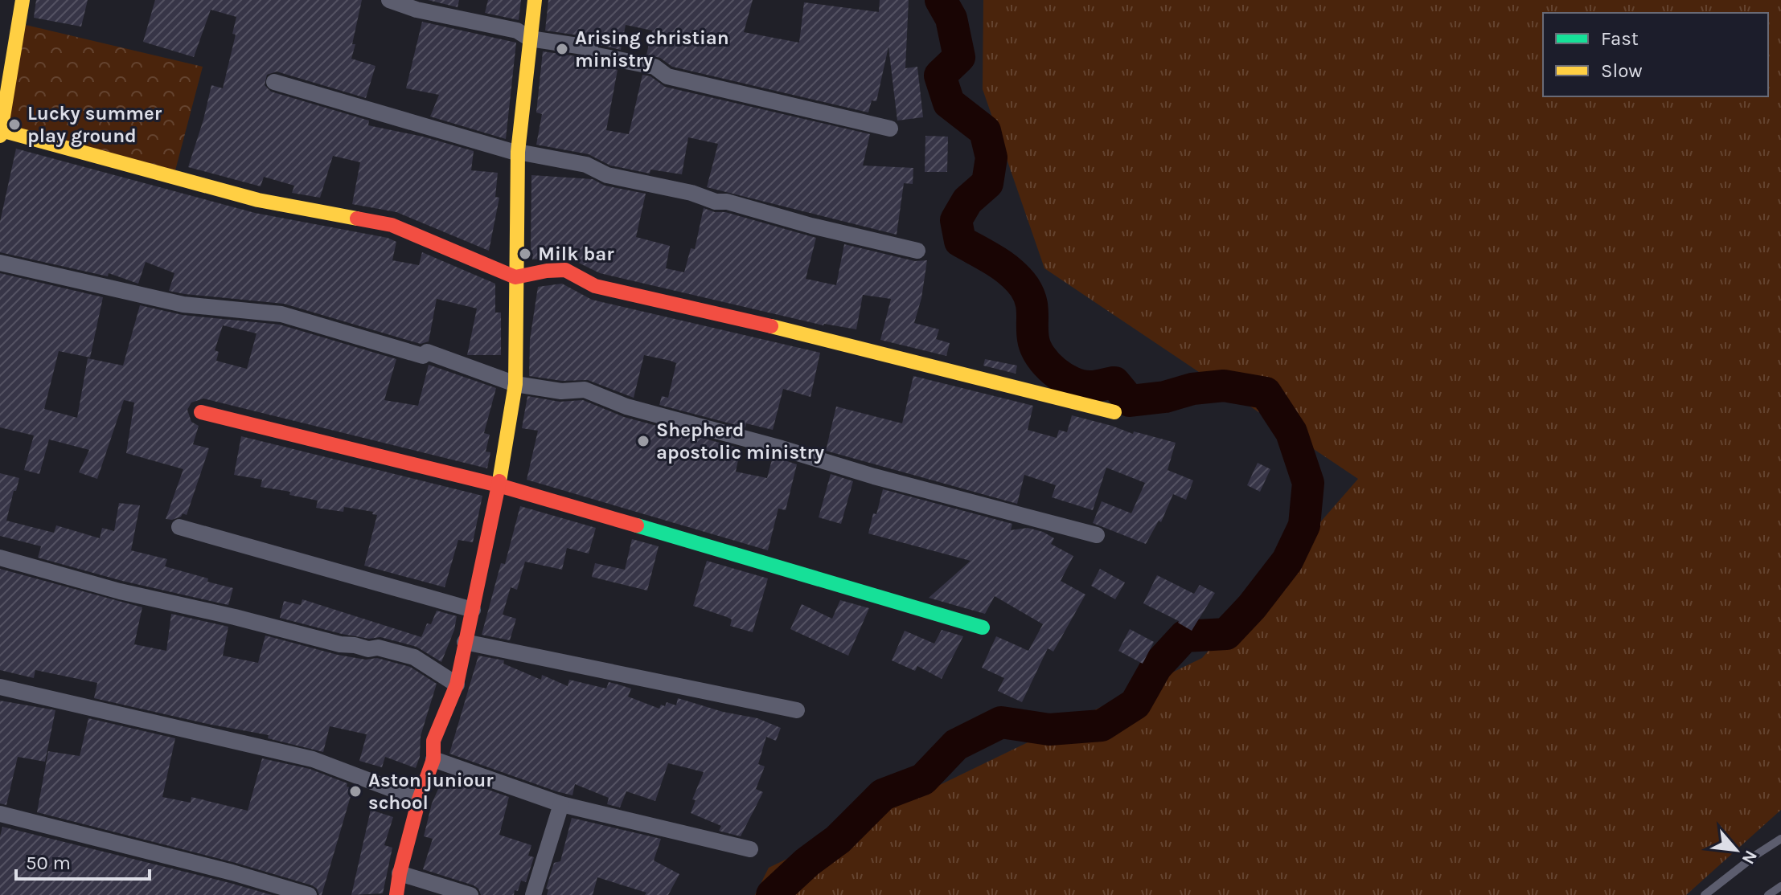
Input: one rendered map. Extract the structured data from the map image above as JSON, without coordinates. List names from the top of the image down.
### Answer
{
  "places": [
    "Arising christian ministry",
    "Lucky summer play ground",
    "Milk bar",
    "Shepherd apostolic ministry",
    "Aston juniour school"
  ],
  "legend": ["Fast", "Slow"],
  "scale_bar": "50 m",
  "north": "bottom right"
}
